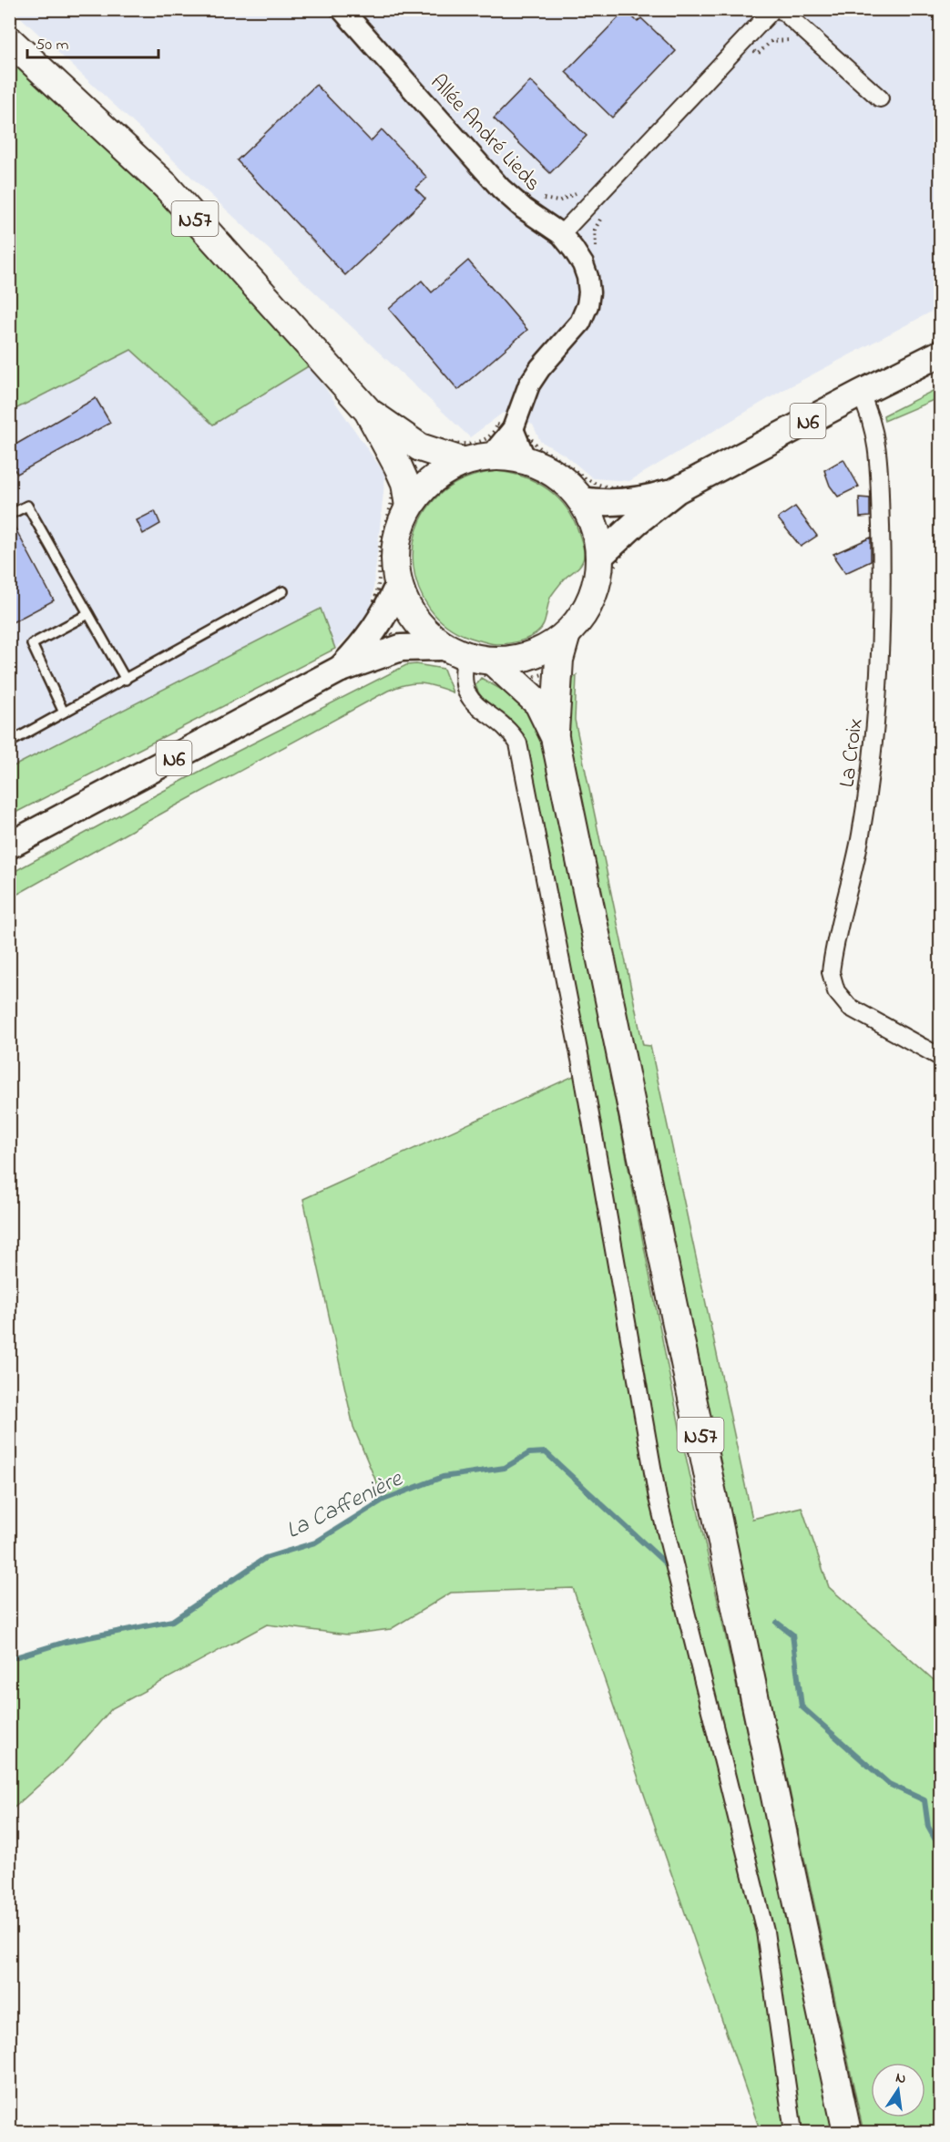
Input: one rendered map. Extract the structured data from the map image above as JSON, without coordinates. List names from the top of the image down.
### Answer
{
  "streets": {
    "highway": ["N57"],
    "main road": ["N6"],
    "street": ["Allée André Lieds", "La Croix"]
  },
  "crossings": [
    ["N6", "La Croix"]
  ],
  "water": ["La Caffenière"],
  "scale_bar": "50 m",
  "north": "top"
}
